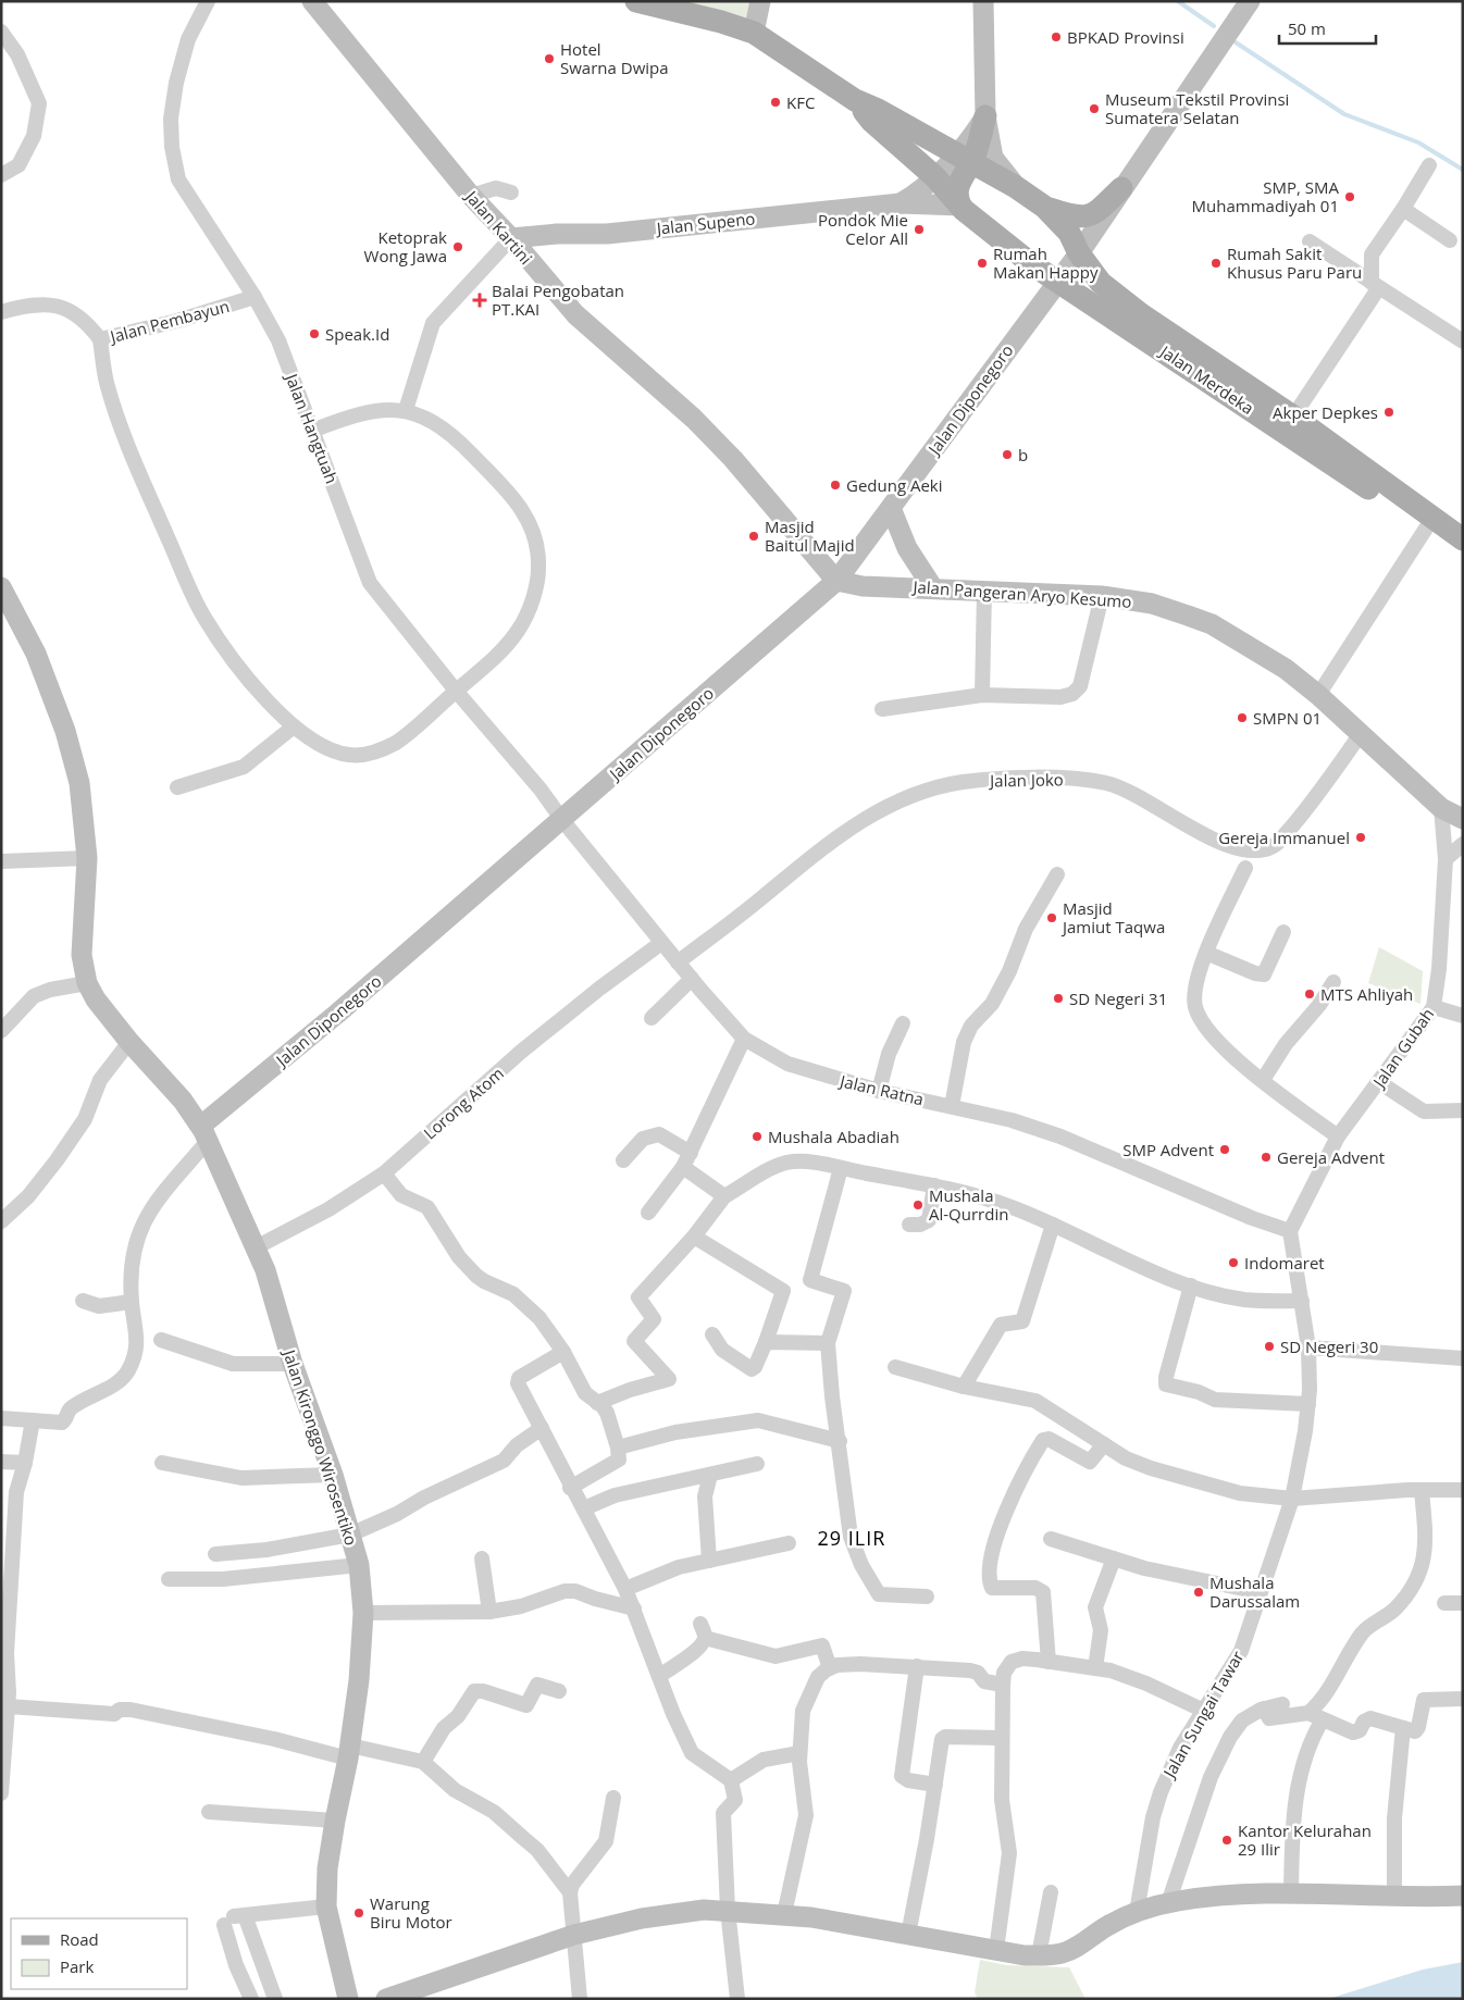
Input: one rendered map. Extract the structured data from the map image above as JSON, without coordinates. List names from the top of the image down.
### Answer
{
  "streets": {
    "main road": ["Jalan Merdeka"],
    "street": [
      "Jalan Supeno",
      "Jalan Kartini",
      "Jalan Pembayun",
      "Jalan Diponegoro",
      "Jalan Hangtuah",
      "Jalan Pangeran Aryo Kesumo",
      "Jalan Joko",
      "Jalan Gubah",
      "Jalan Ratna",
      "Lorong Atom",
      "Jalan Kironggo Wirosentiko",
      "Jalan Sungai Tawar"
    ]
  },
  "crossings": [
    ["Jalan Supeno", "Jalan Kartini"],
    ["Jalan Supeno", "Jalan Merdeka"],
    ["Jalan Kartini", "Jalan Diponegoro"],
    ["Jalan Kartini", "Jalan Pangeran Aryo Kesumo"],
    ["Jalan Pembayun", "Jalan Hangtuah"],
    ["Jalan Merdeka", "Jalan Diponegoro"],
    ["Jalan Diponegoro", "Jalan Hangtuah"],
    ["Jalan Diponegoro", "Jalan Pangeran Aryo Kesumo"],
    ["Jalan Diponegoro", "Jalan Ratna"],
    ["Jalan Diponegoro", "Jalan Kironggo Wirosentiko"],
    ["Jalan Hangtuah", "Jalan Ratna"],
    ["Jalan Pangeran Aryo Kesumo", "Jalan Joko"],
    ["Jalan Pangeran Aryo Kesumo", "Jalan Gubah"],
    ["Jalan Joko", "Jalan Ratna"],
    ["Jalan Gubah", "Jalan Ratna"],
    ["Jalan Gubah", "Jalan Sungai Tawar"],
    ["Jalan Ratna", "Lorong Atom"],
    ["Jalan Ratna", "Jalan Sungai Tawar"],
    ["Lorong Atom", "Jalan Kironggo Wirosentiko"]
  ],
  "districts": ["29 ILIR"],
  "places": {
    "other": [
      "BPKAD Provinsi",
      "Hotel Swarna Dwipa",
      "KFC",
      "Museum Tekstil Provinsi Sumatera Selatan",
      "SMP, SMA Muhammadiyah 01",
      "Pondok Mie Celor All",
      "Ketoprak Wong Jawa",
      "Rumah Makan Happy",
      "Rumah Sakit Khusus Paru Paru",
      "Speak.Id",
      "Akper Depkes",
      "b",
      "Gedung Aeki",
      "Masjid Baitul Majid",
      "SMPN 01",
      "Gereja Immanuel",
      "Masjid Jamiut Taqwa",
      "MTS Ahliyah",
      "SD Negeri 31",
      "Mushala Abadiah",
      "SMP Advent",
      "Gereja Advent",
      "Mushala Al-Qurrdin",
      "Indomaret",
      "SD Negeri 30",
      "Mushala Darussalam",
      "Kantor Kelurahan 29 Ilir",
      "Warung Biru Motor"
    ],
    "health": ["Balai Pengobatan PT.KAI"]
  },
  "legend": ["Road", "Park"],
  "scale_bar": "50 m"
}
